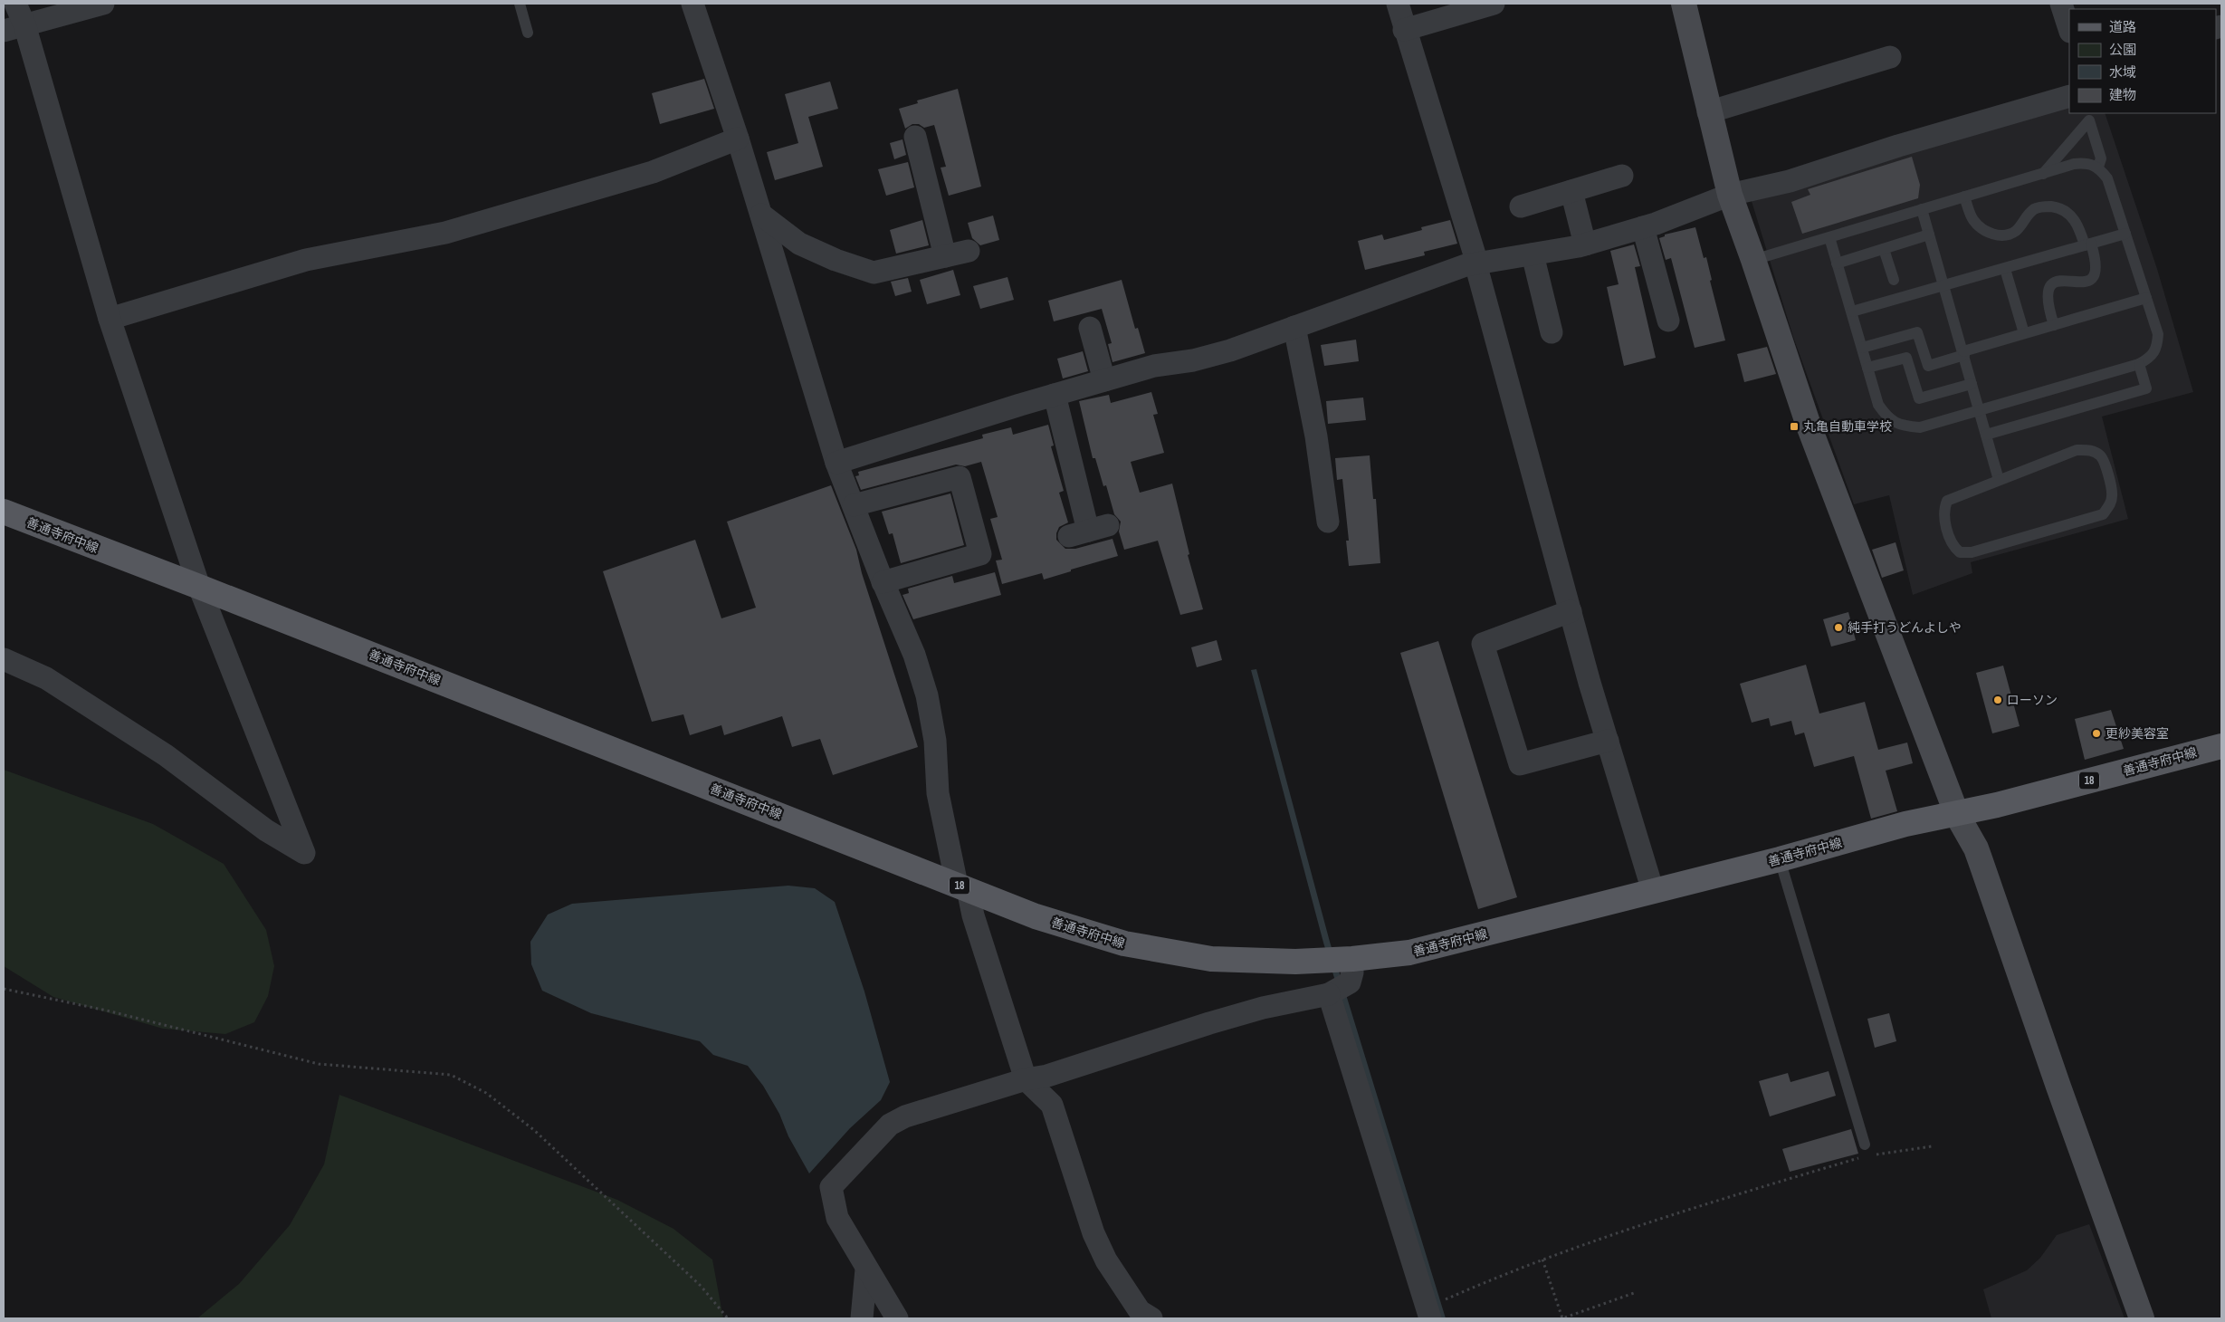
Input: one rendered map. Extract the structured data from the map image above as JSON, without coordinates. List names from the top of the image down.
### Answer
{
  "streets": {
    "main road": ["善通寺府中線", "18"]
  },
  "places": {
    "transit": ["丸亀自動車学校"],
    "other": ["純手打うどんよしや", "ローソン", "更紗美容室"]
  },
  "legend": [
    "道路",
    "公園",
    "水域",
    "建物"
  ]
}
